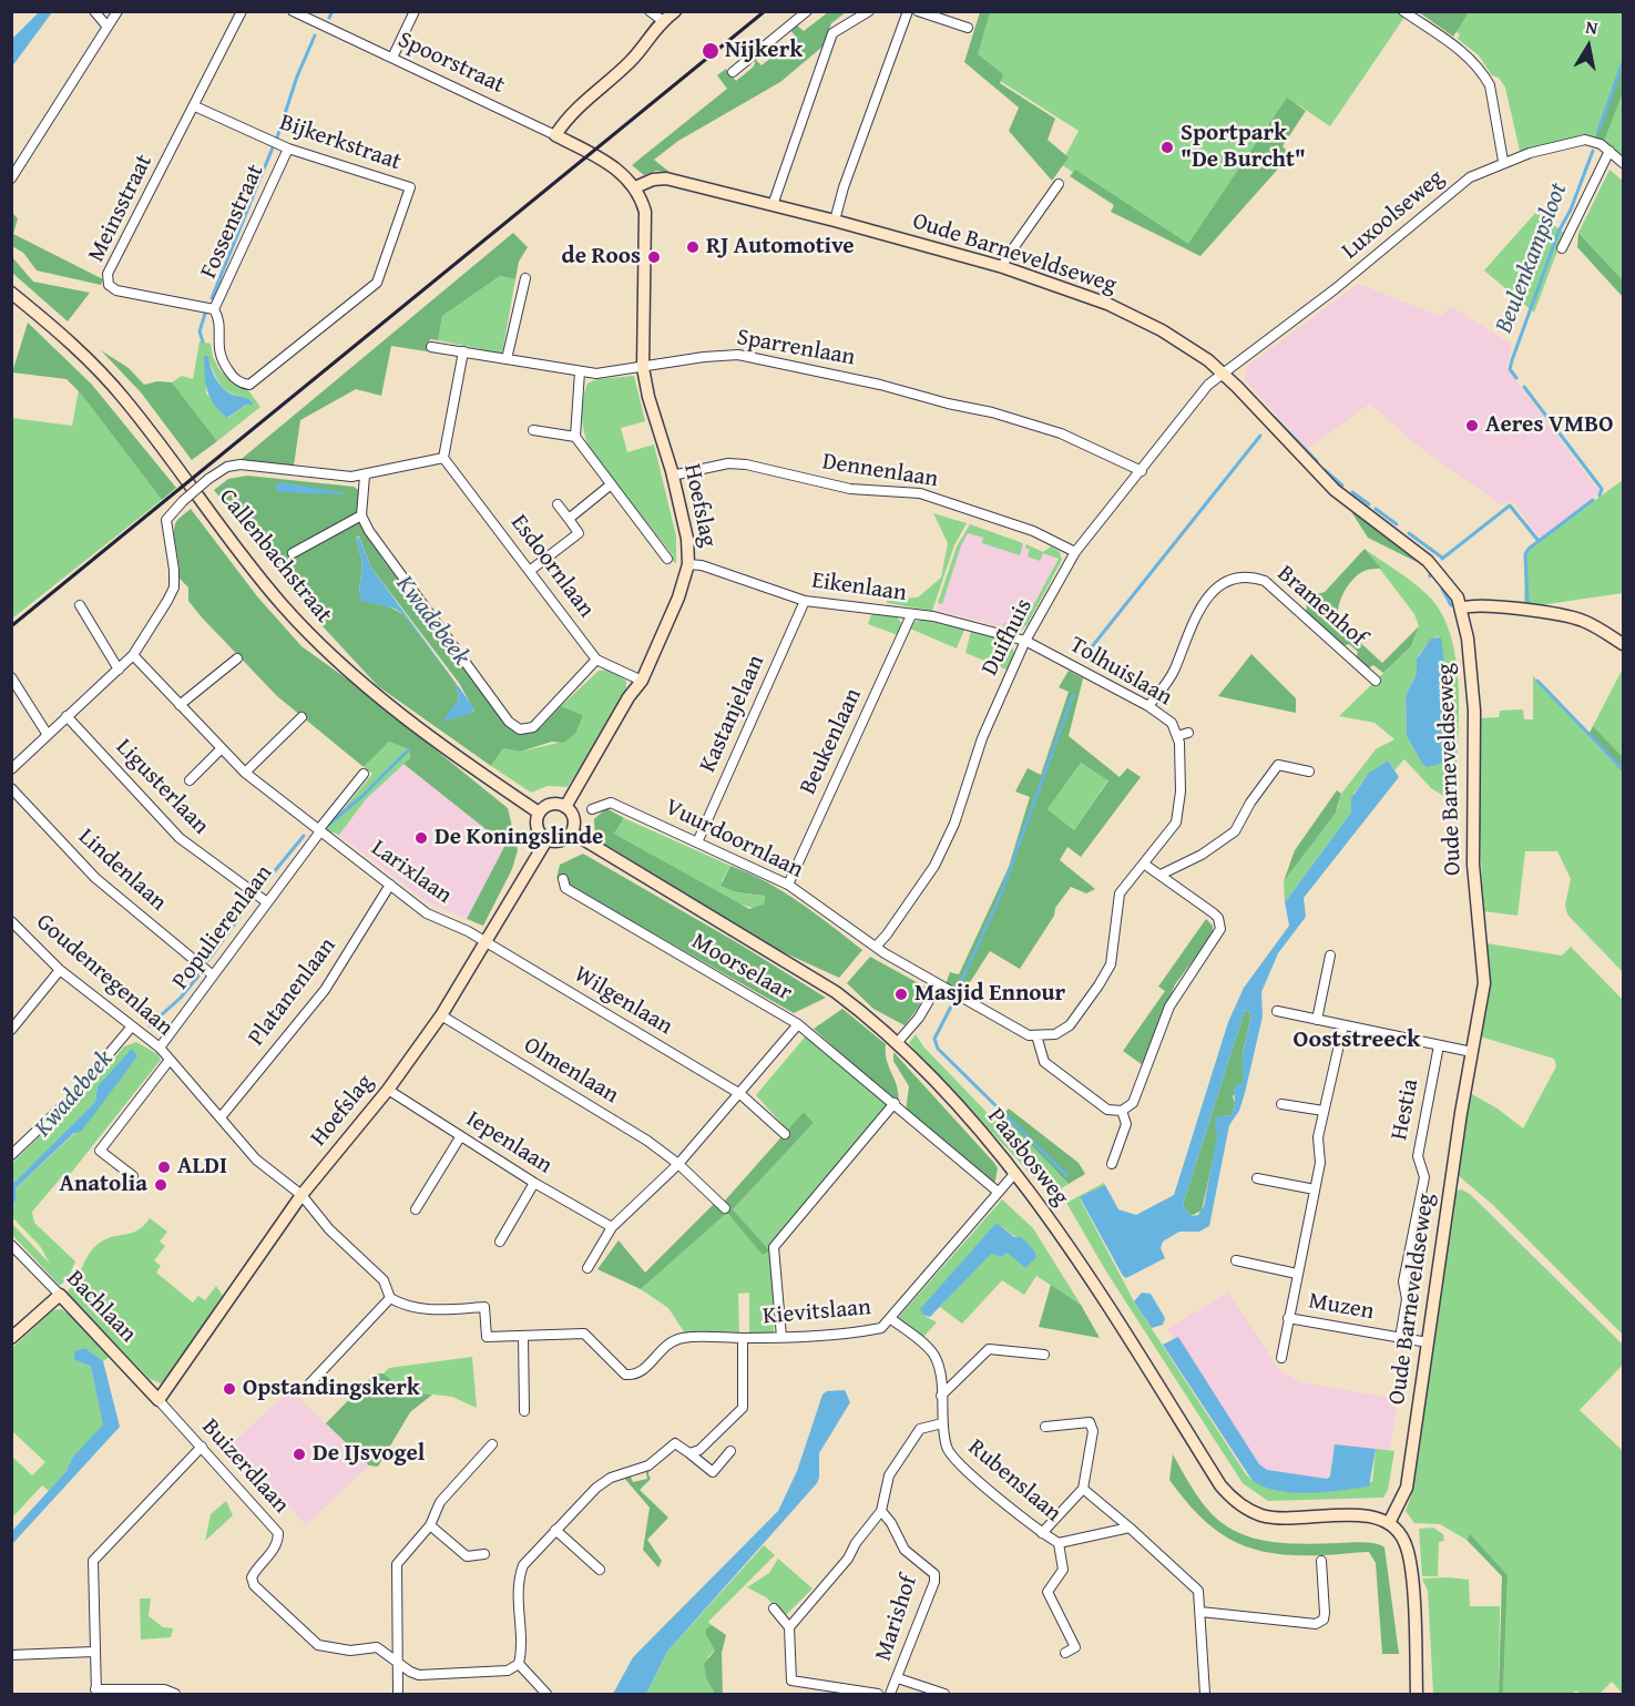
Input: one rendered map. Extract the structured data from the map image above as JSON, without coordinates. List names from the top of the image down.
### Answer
{
  "streets": {
    "street": [
      "Spoorstraat",
      "Bijkerkstraat",
      "Meinsstraat",
      "Luxoolseweg",
      "Fossenstraat",
      "Oude Barneveldseweg",
      "Sparrenlaan",
      "Dennenlaan",
      "Hoefslag",
      "Callenbachstraat",
      "Esdoornlaan",
      "Eikenlaan",
      "Bramenhof",
      "Duifhuis",
      "Tolhuislaan",
      "Kastanjelaan",
      "Beukenlaan",
      "Ligusterlaan",
      "Vuurdoornlaan",
      "Lindenlaan",
      "Larixlaan",
      "Populierenlaan",
      "Moorselaar",
      "Goudenregenlaan",
      "Platanenlaan",
      "Wilgenlaan",
      "Olmenlaan",
      "Hestia",
      "Iepenlaan",
      "Paasbosweg",
      "Bachlaan",
      "Muzen",
      "Kievitslaan",
      "Buizerdlaan",
      "Rubenslaan",
      "Marishof"
    ]
  },
  "crossings": [
    ["Bijkerkstraat", "Meinsstraat"],
    ["Bijkerkstraat", "Fossenstraat"],
    ["Meinsstraat", "Fossenstraat"],
    ["Luxoolseweg", "Oude Barneveldseweg"],
    ["Luxoolseweg", "Duifhuis"],
    ["Oude Barneveldseweg", "Hoefslag"],
    ["Oude Barneveldseweg", "Duifhuis"],
    ["Oude Barneveldseweg", "Paasbosweg"],
    ["Oude Barneveldseweg", "Muzen"],
    ["Sparrenlaan", "Hoefslag"],
    ["Sparrenlaan", "Duifhuis"],
    ["Dennenlaan", "Hoefslag"],
    ["Dennenlaan", "Duifhuis"],
    ["Hoefslag", "Callenbachstraat"],
    ["Hoefslag", "Esdoornlaan"],
    ["Hoefslag", "Eikenlaan"],
    ["Hoefslag", "Larixlaan"],
    ["Hoefslag", "Goudenregenlaan"],
    ["Hoefslag", "Wilgenlaan"],
    ["Hoefslag", "Olmenlaan"],
    ["Hoefslag", "Iepenlaan"],
    ["Hoefslag", "Paasbosweg"],
    ["Hoefslag", "Bachlaan"],
    ["Hoefslag", "Buizerdlaan"],
    ["Callenbachstraat", "Paasbosweg"],
    ["Eikenlaan", "Duifhuis"],
    ["Eikenlaan", "Tolhuislaan"],
    ["Eikenlaan", "Kastanjelaan"],
    ["Eikenlaan", "Beukenlaan"],
    ["Bramenhof", "Tolhuislaan"],
    ["Duifhuis", "Tolhuislaan"],
    ["Duifhuis", "Vuurdoornlaan"],
    ["Kastanjelaan", "Vuurdoornlaan"],
    ["Beukenlaan", "Vuurdoornlaan"],
    ["Ligusterlaan", "Populierenlaan"],
    ["Lindenlaan", "Populierenlaan"],
    ["Larixlaan", "Populierenlaan"],
    ["Larixlaan", "Platanenlaan"],
    ["Larixlaan", "Wilgenlaan"],
    ["Populierenlaan", "Goudenregenlaan"],
    ["Moorselaar", "Kievitslaan"],
    ["Goudenregenlaan", "Platanenlaan"],
    ["Hestia", "Muzen"],
    ["Paasbosweg", "Kievitslaan"],
    ["Bachlaan", "Buizerdlaan"],
    ["Kievitslaan", "Rubenslaan"]
  ],
  "districts": ["Ooststreeck"],
  "water": ["Beulenkampsloot", "Kwadebeek"],
  "places": [
    "Nijkerk",
    "Sportpark \"De Burcht\"",
    "RJ Automotive",
    "de Roos",
    "Aeres VMBO",
    "De Koningslinde",
    "Masjid Ennour",
    "ALDI",
    "Anatolia",
    "Opstandingskerk",
    "De IJsvogel"
  ],
  "north": "top"
}
